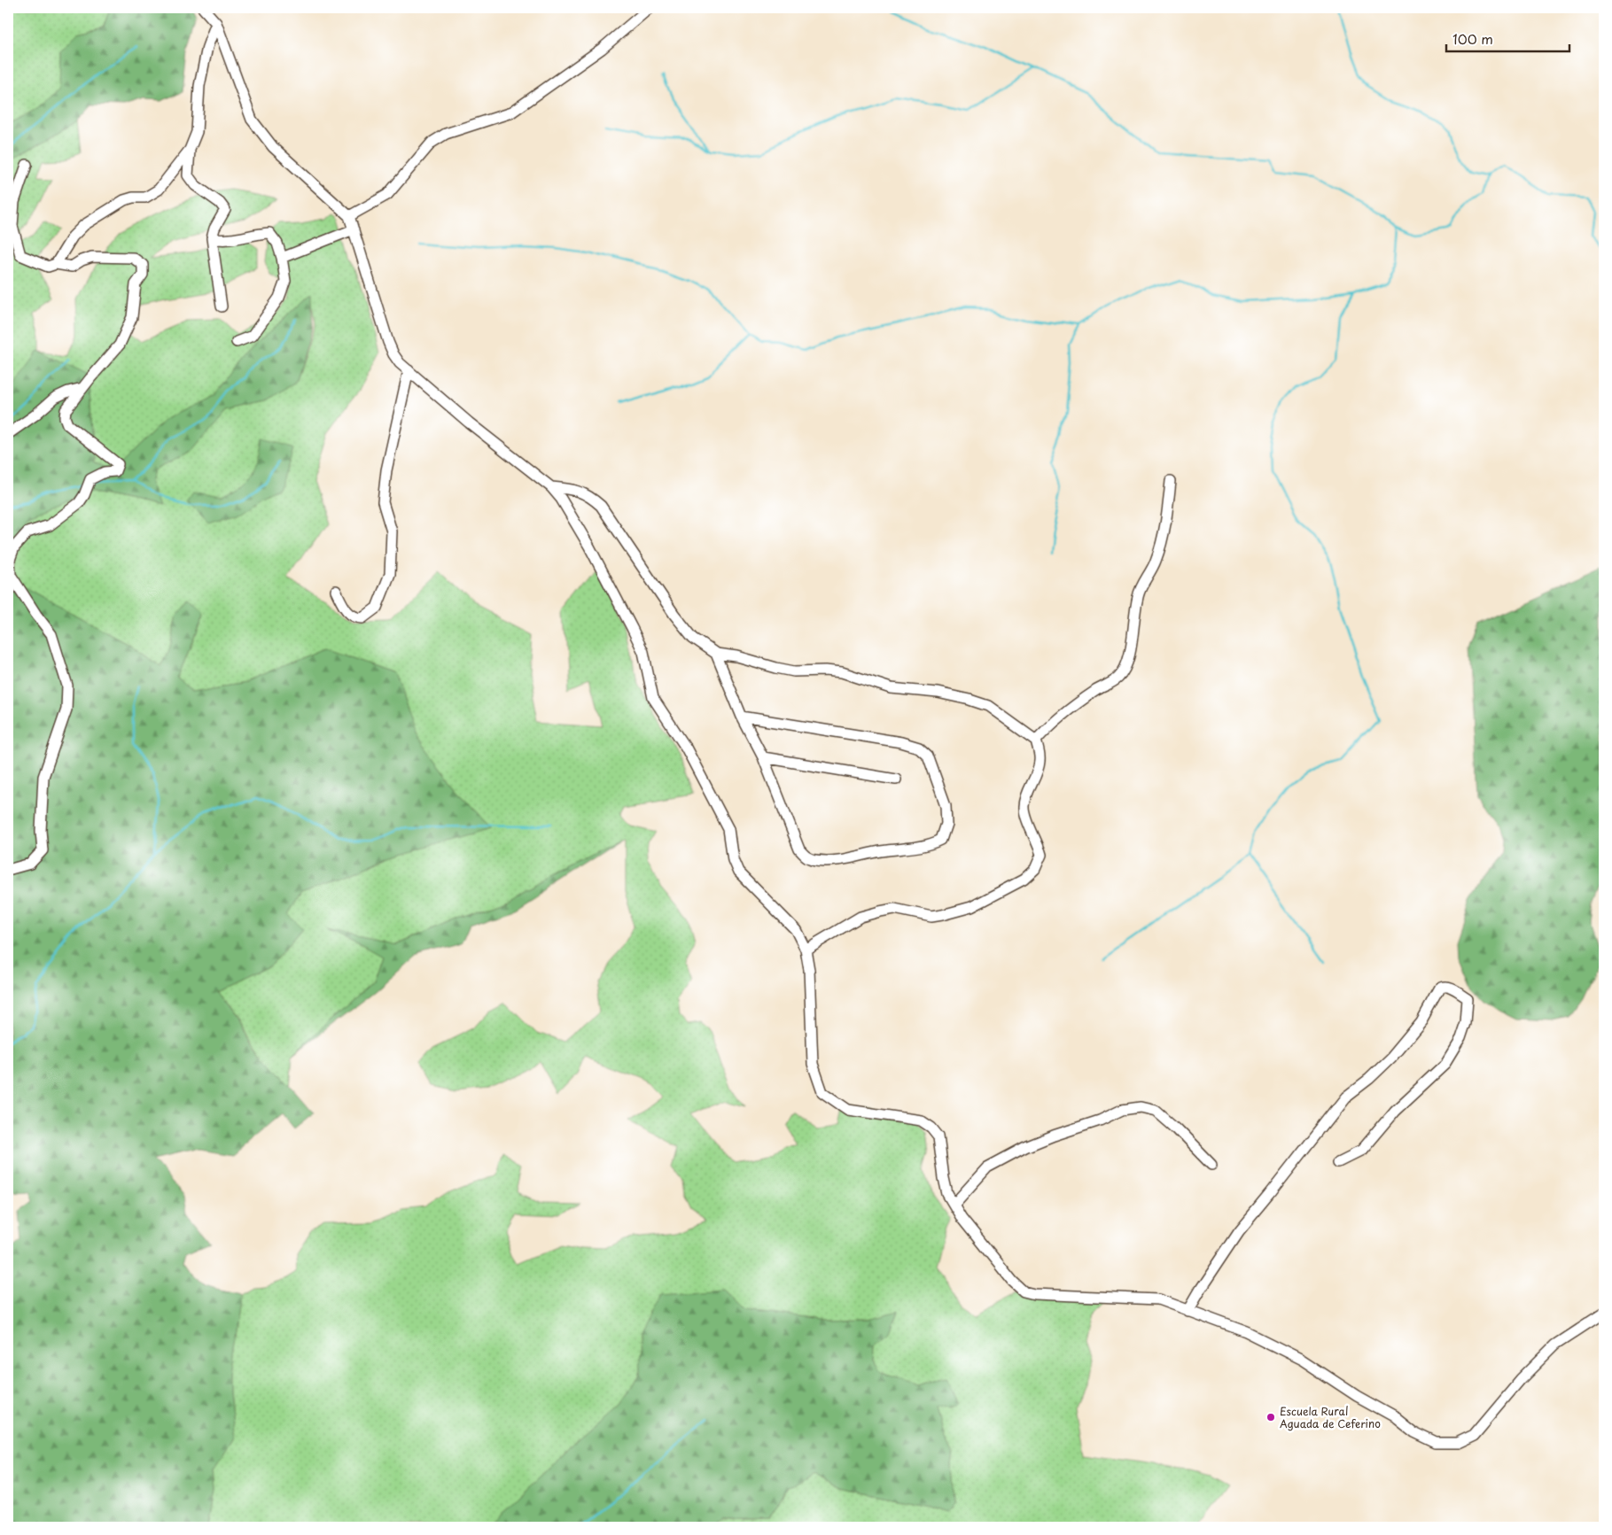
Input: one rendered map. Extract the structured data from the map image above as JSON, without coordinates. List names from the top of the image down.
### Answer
{
  "places": ["Escuela Rural Aguada de Ceferino"],
  "scale_bar": "100 m"
}
